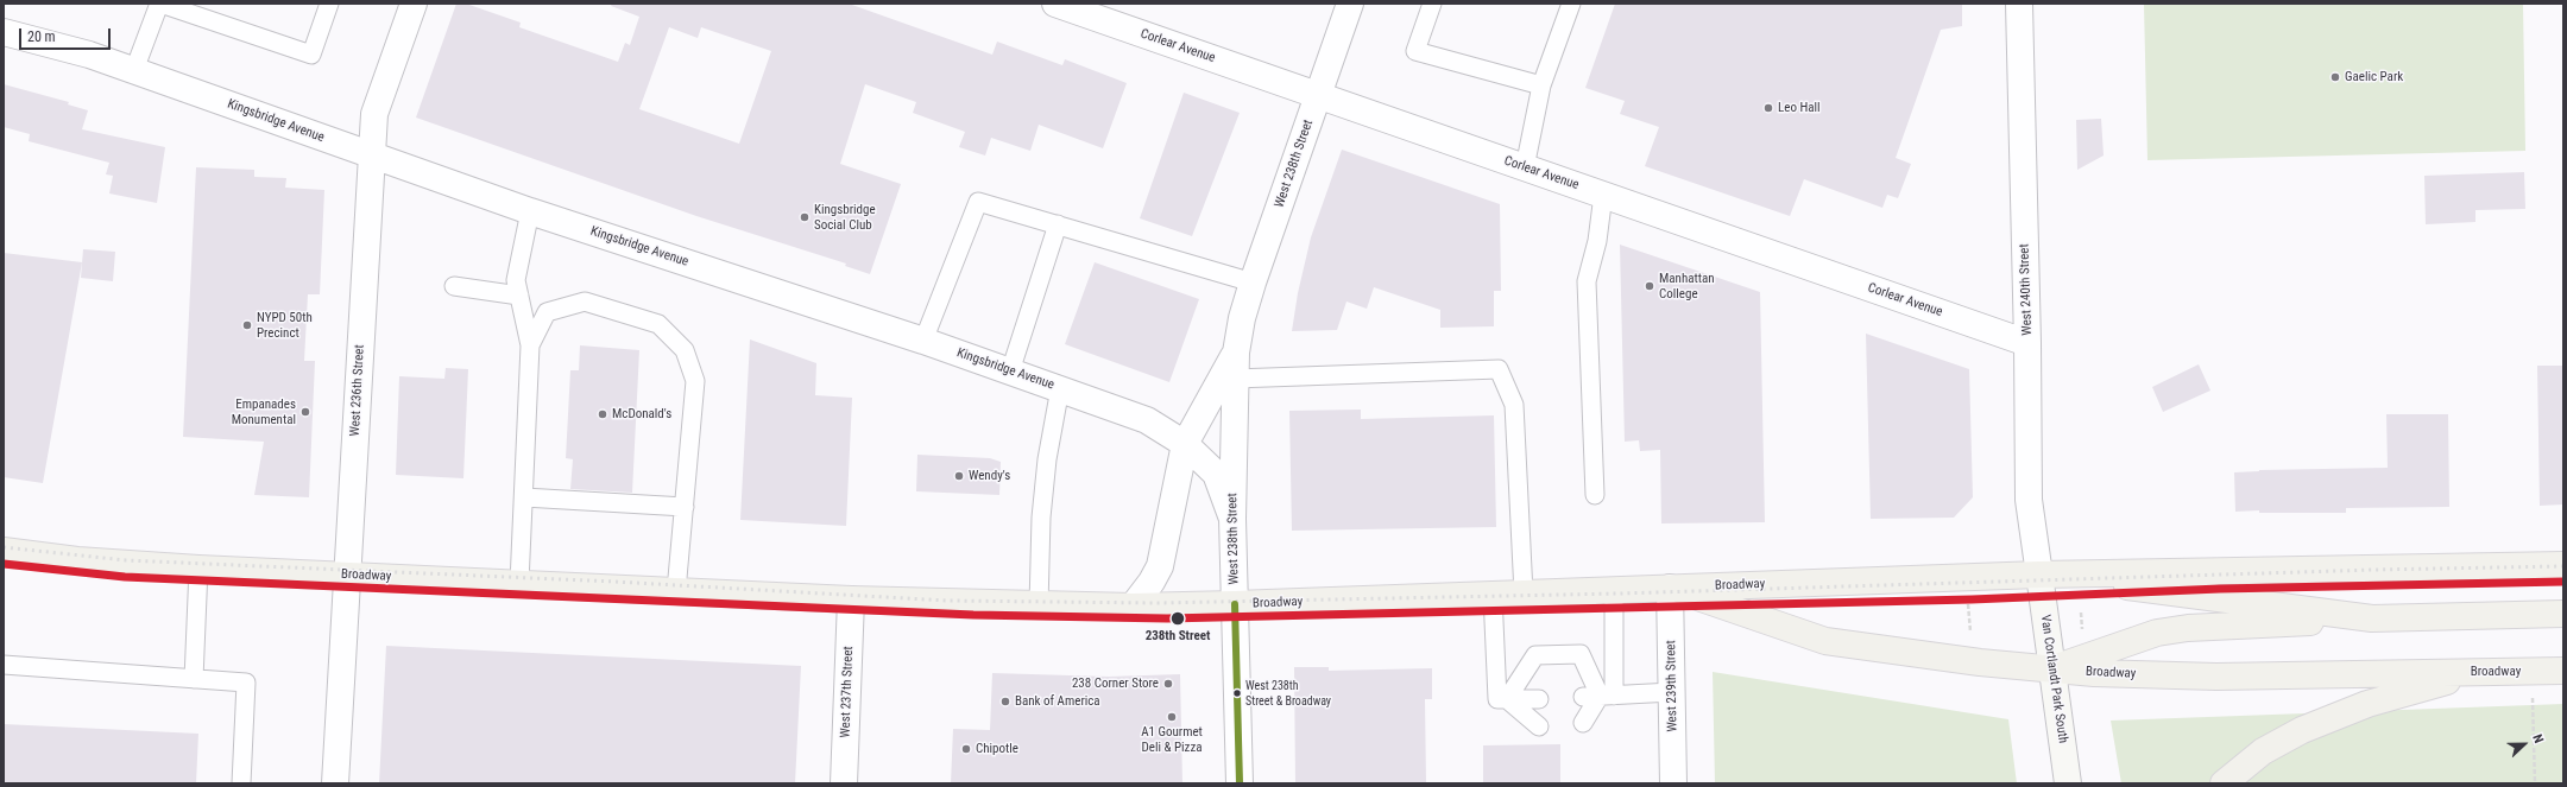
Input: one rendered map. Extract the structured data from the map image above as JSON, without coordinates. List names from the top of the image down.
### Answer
{
  "streets": {
    "main road": ["Broadway", "Van Cortlandt Park South"],
    "street": [
      "Corlear Avenue",
      "Kingsbridge Avenue",
      "West 238th Street",
      "West 240th Street",
      "West 236th Street",
      "West 239th Street",
      "West 237th Street"
    ]
  },
  "crossings": [
    ["Corlear Avenue", "West 238th Street"],
    ["Corlear Avenue", "West 240th Street"],
    ["Kingsbridge Avenue", "West 238th Street"],
    ["Kingsbridge Avenue", "West 236th Street"],
    ["West 238th Street", "Broadway"],
    ["West 240th Street", "Broadway"],
    ["West 240th Street", "Van Cortlandt Park South"],
    ["West 236th Street", "Broadway"],
    ["Broadway", "Van Cortlandt Park South"],
    ["Broadway", "West 239th Street"],
    ["Broadway", "West 237th Street"]
  ],
  "places": [
    "Gaelic Park",
    "Leo Hall",
    "Kingsbridge Social Club",
    "Manhattan College",
    "NYPD 50th Precinct",
    "Empanades Monumental",
    "McDonald's",
    "Wendy's",
    "238th Street",
    "238 Corner Store",
    "West 238th Street & Broadway",
    "Bank of America",
    "A1 Gourmet Deli & Pizza",
    "Chipotle"
  ],
  "scale_bar": "20 m",
  "north": "right"
}
